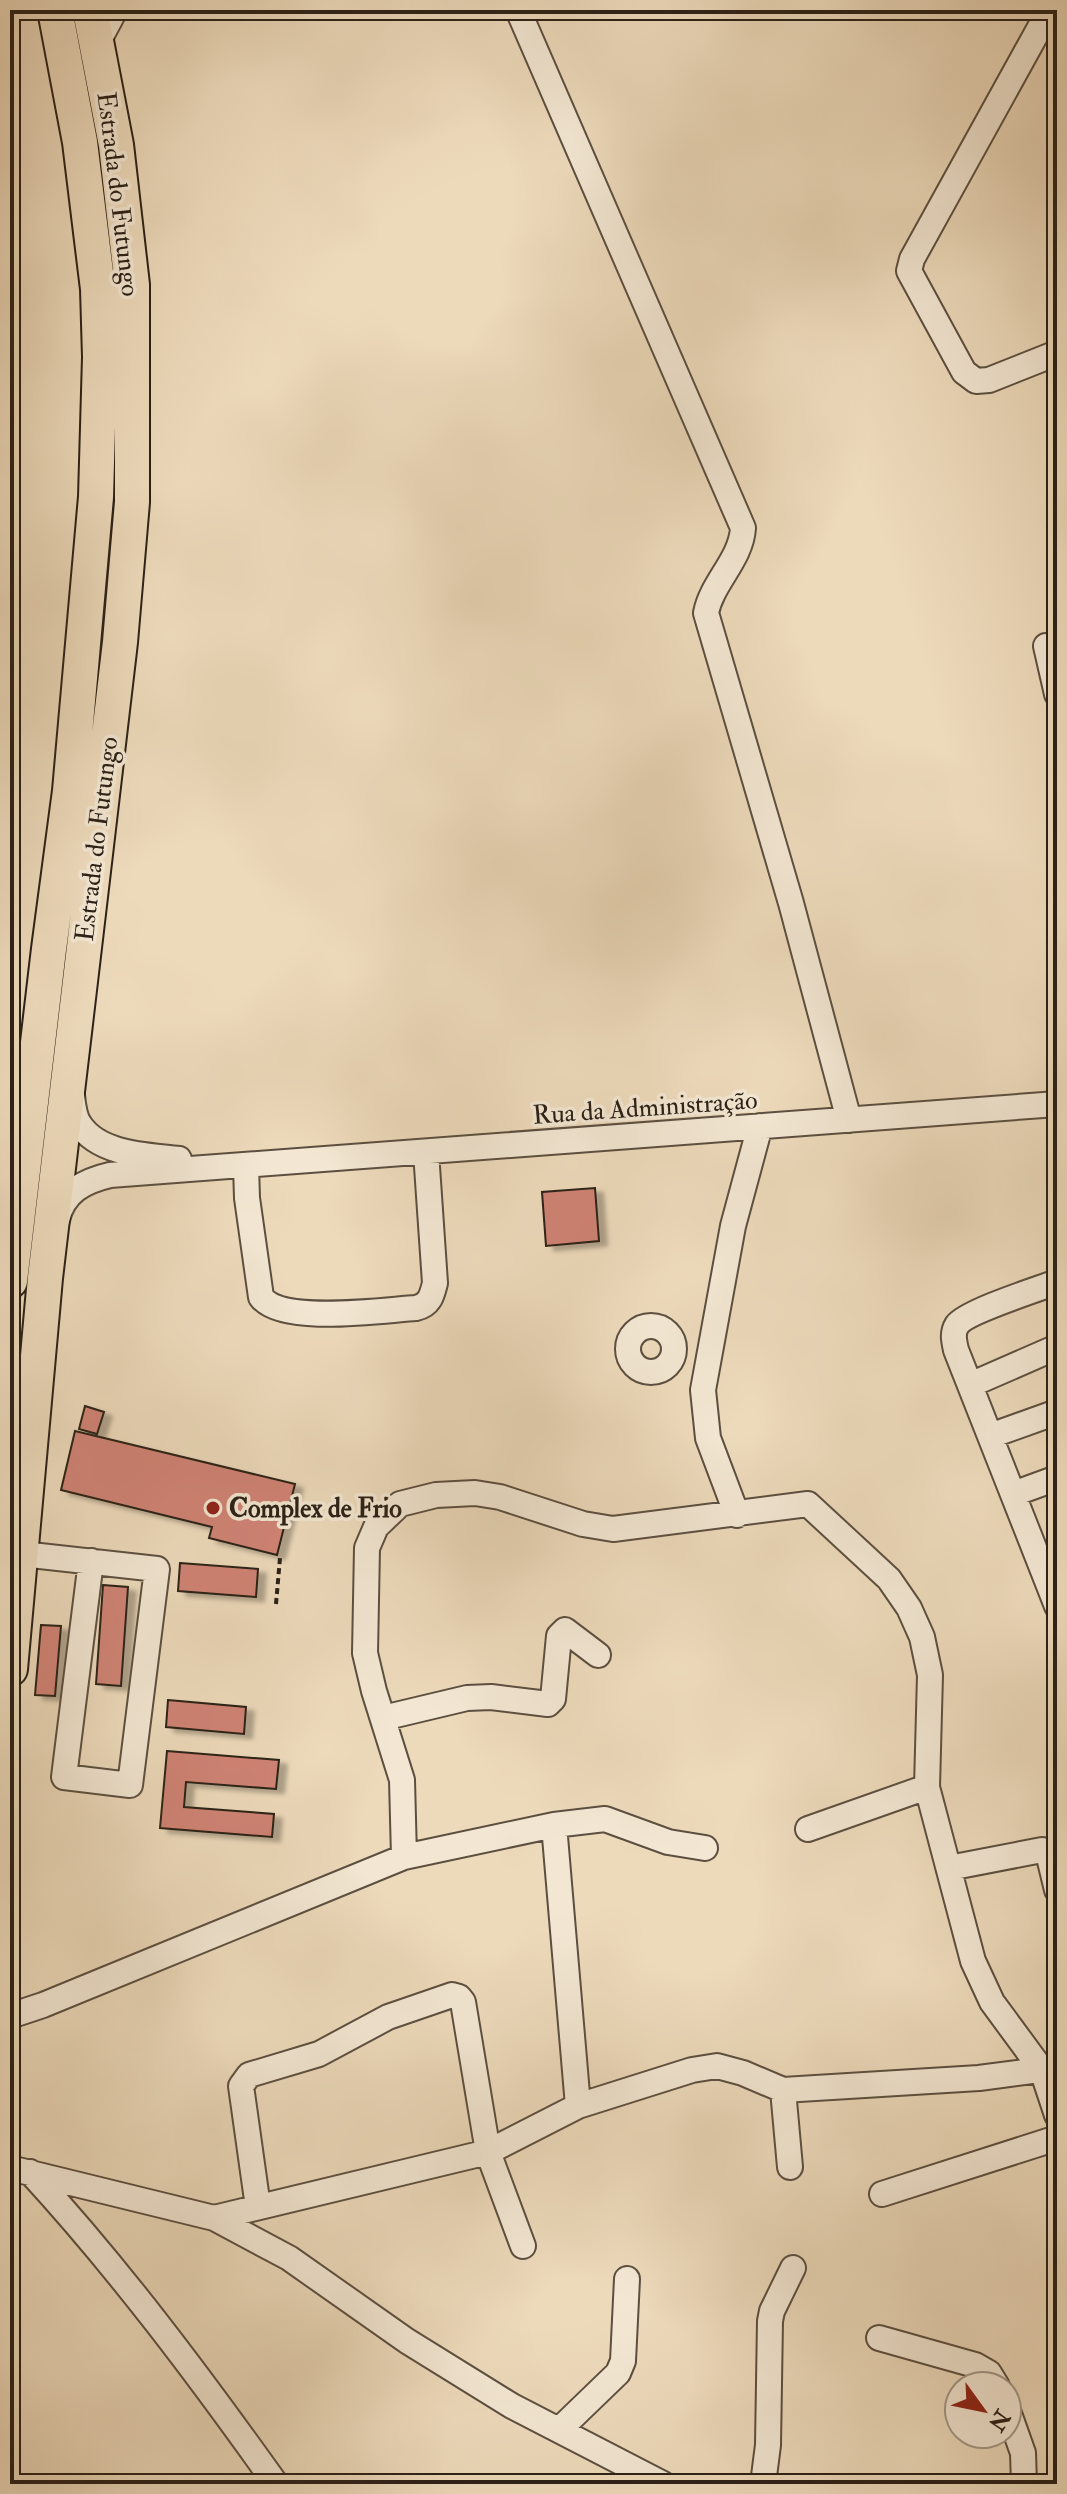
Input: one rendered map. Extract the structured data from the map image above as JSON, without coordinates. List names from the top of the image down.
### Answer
{
  "streets": {
    "highway": ["Estrada do Futungo"],
    "street": ["Rua da Administração"]
  },
  "places": ["Complex de Frio"],
  "north": "bottom right"
}
